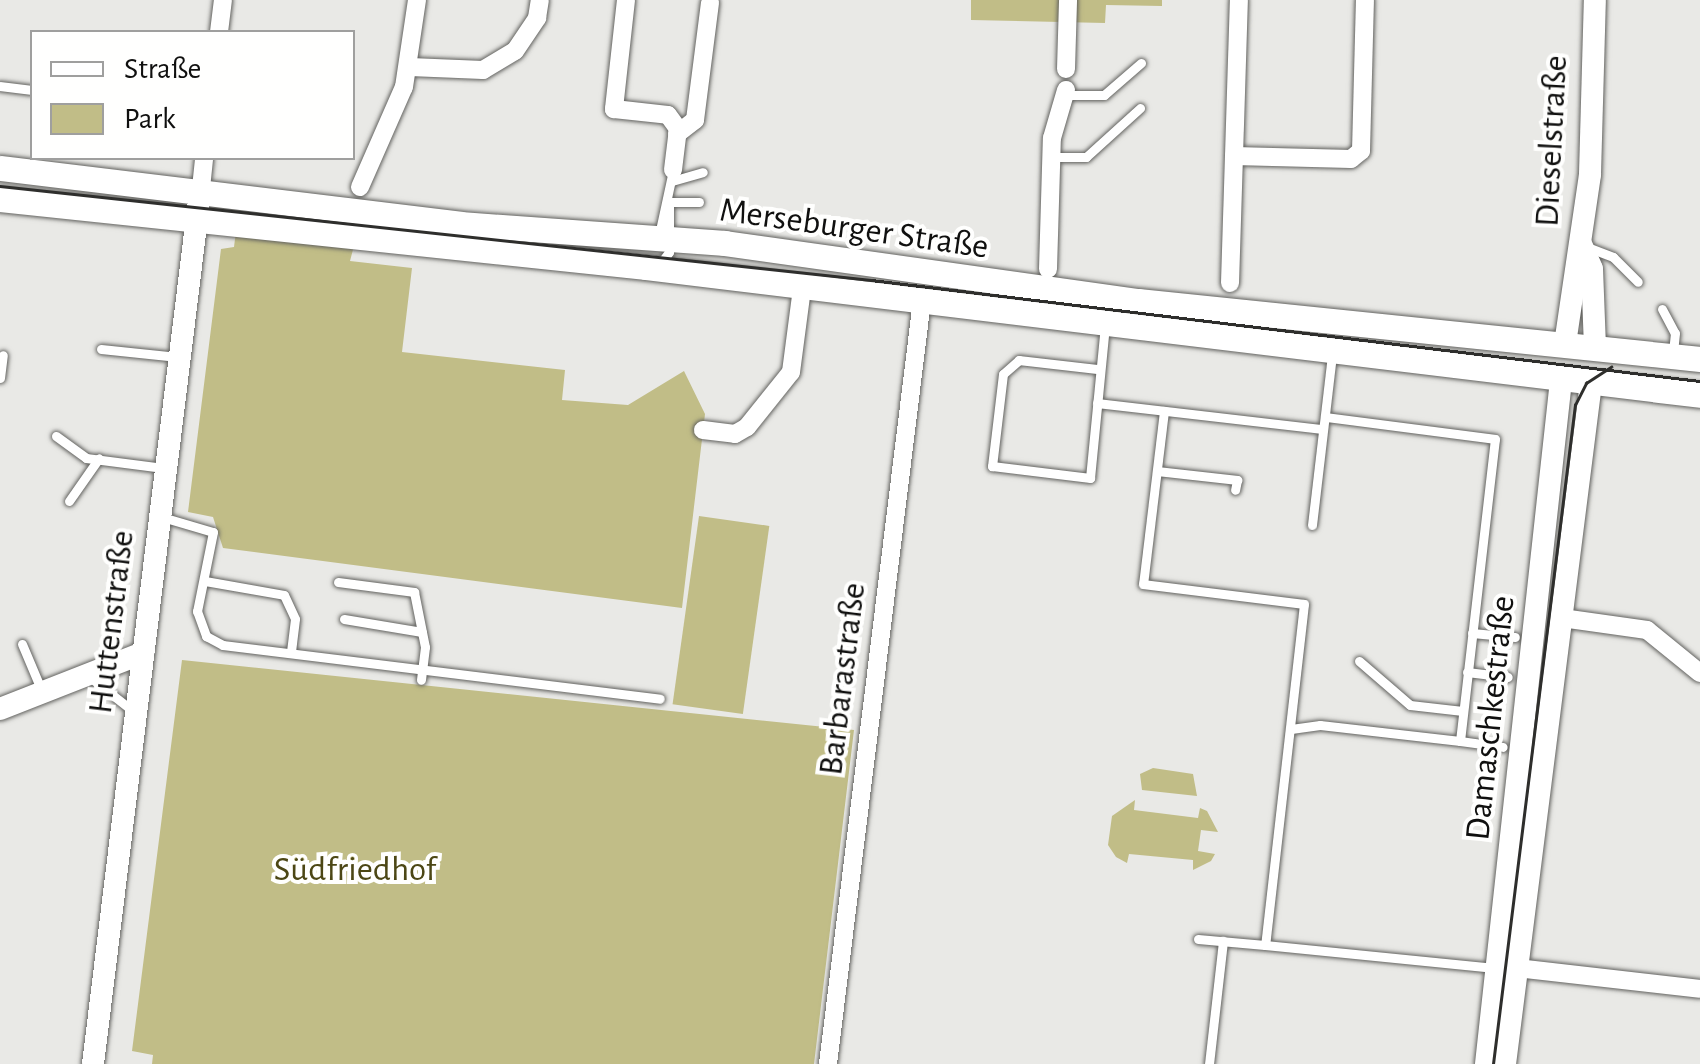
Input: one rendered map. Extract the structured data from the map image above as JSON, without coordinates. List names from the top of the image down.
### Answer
{
  "streets": {
    "main road": ["Merseburger Straße"],
    "street": [
      "Dieselstraße",
      "Huttenstraße",
      "Barbarastraße",
      "Damaschkestraße"
    ]
  },
  "crossings": [
    ["Dieselstraße", "Merseburger Straße"],
    ["Merseburger Straße", "Huttenstraße"],
    ["Merseburger Straße", "Barbarastraße"],
    ["Merseburger Straße", "Damaschkestraße"]
  ],
  "parks": ["Südfriedhof"],
  "legend": ["Straße", "Park"]
}
